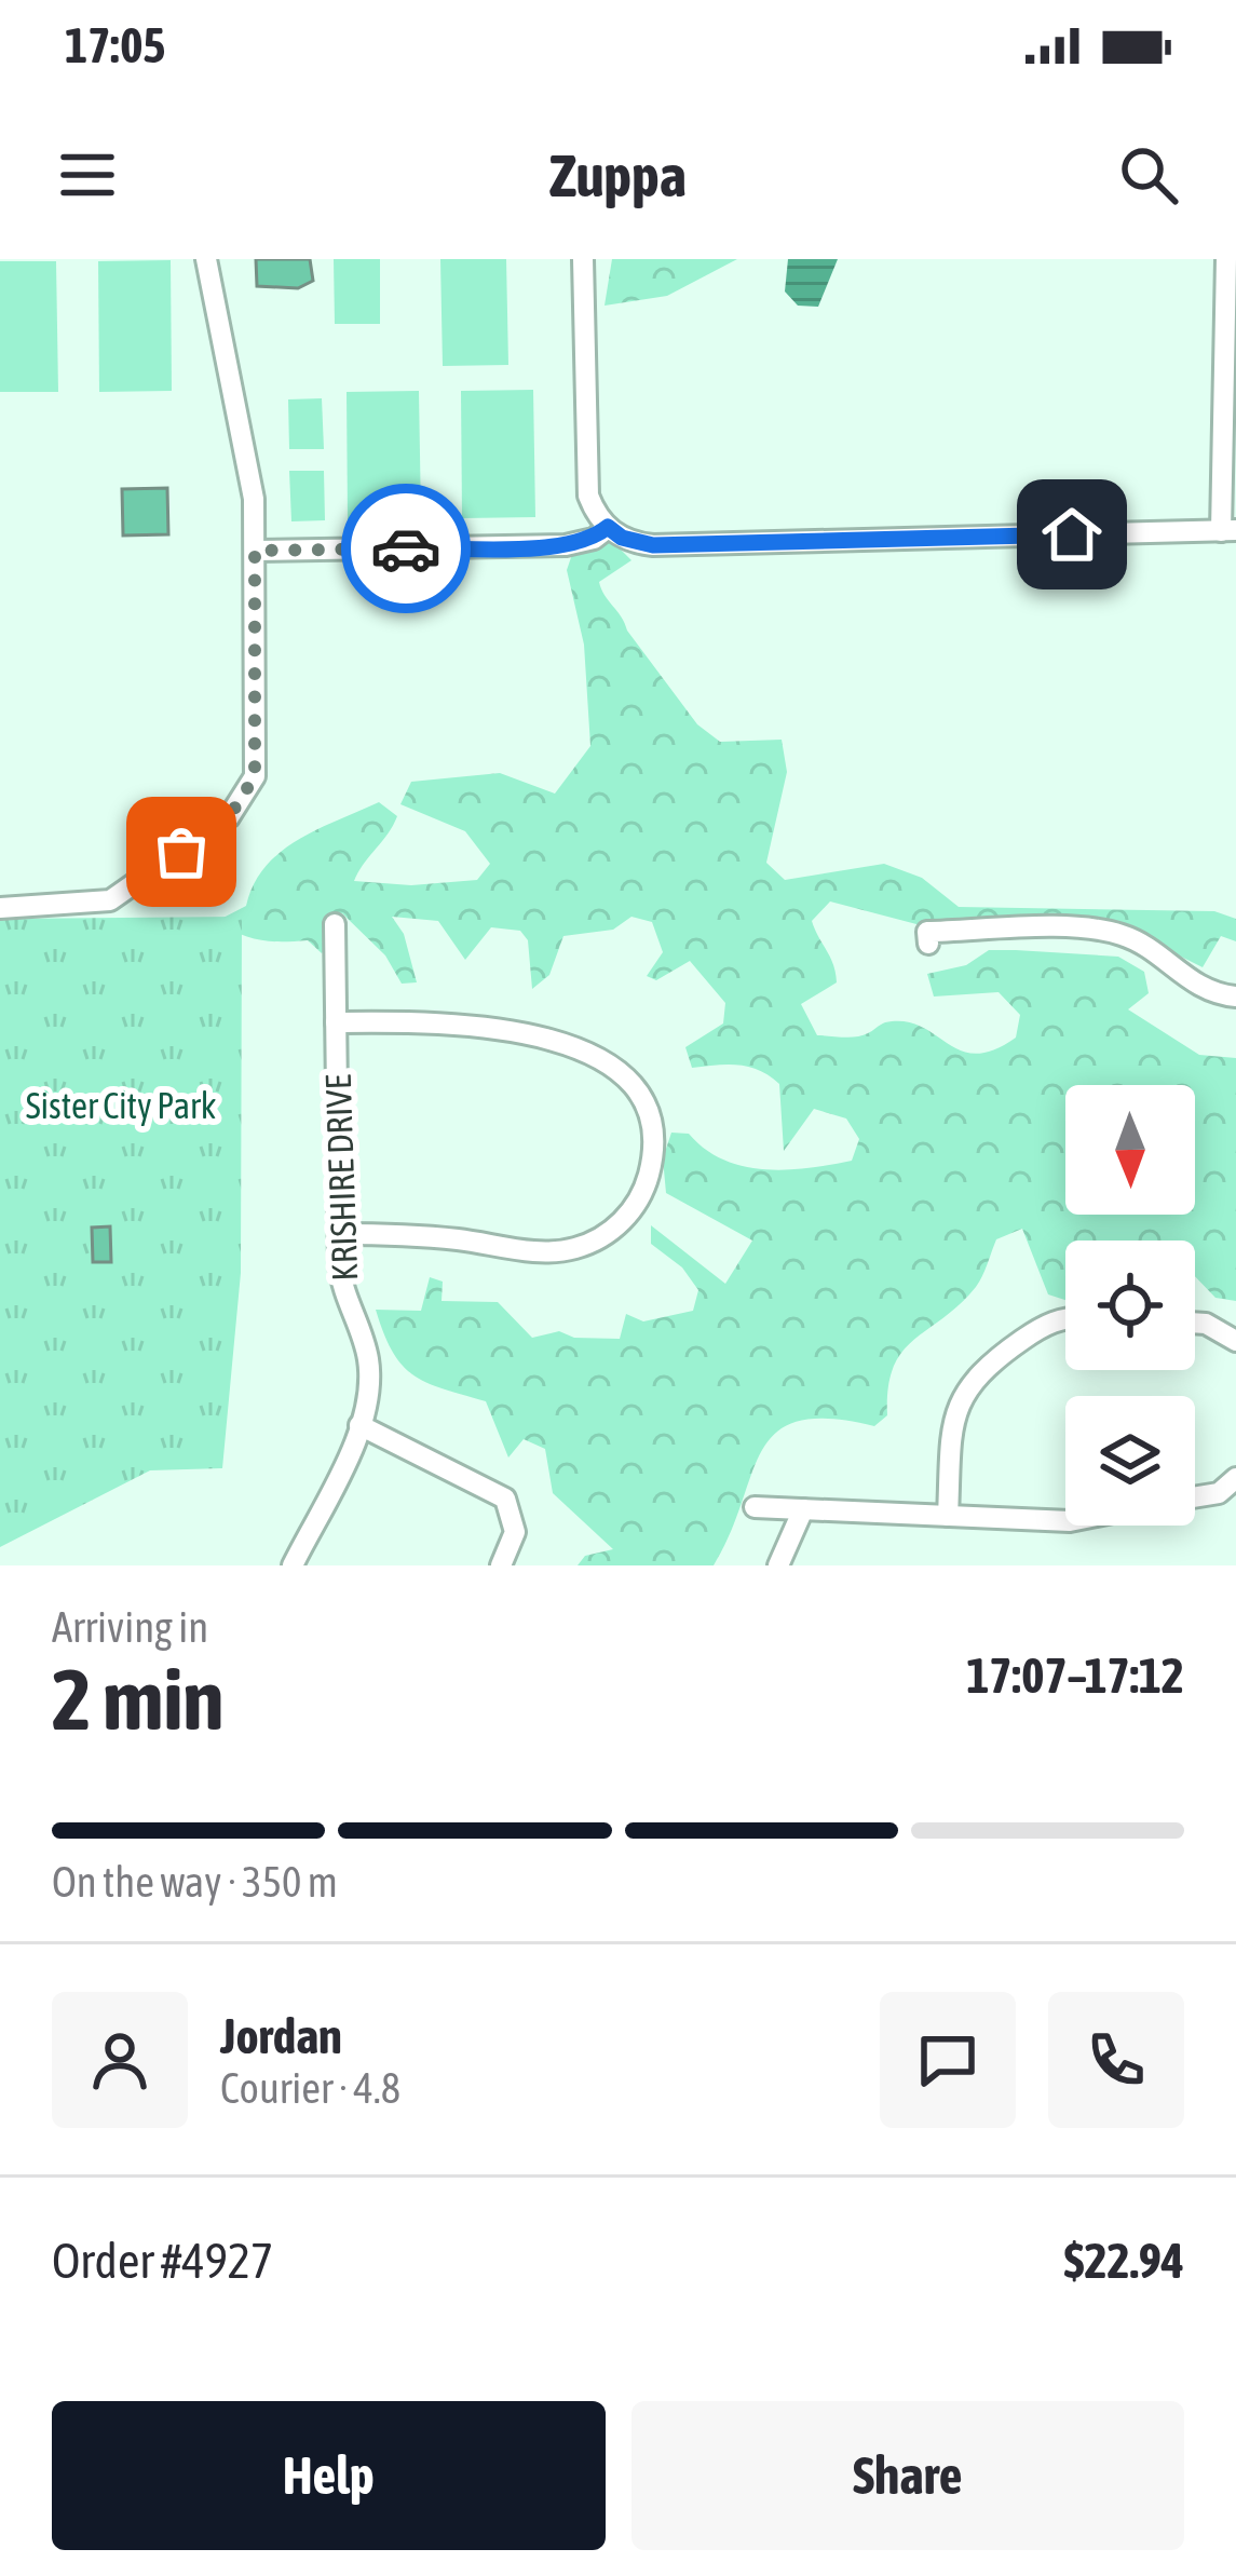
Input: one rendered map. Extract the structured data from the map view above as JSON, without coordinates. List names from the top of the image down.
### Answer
{
  "streets": {
    "street": ["KRISHIRE DRIVE"]
  },
  "parks": ["Sister City Park"],
  "north": "bottom",
  "page": {
    "status": "17:05",
    "header": "Zuppa",
    "heading": ["2 min", "Arriving in", "17:07–17:12"],
    "panel": [
      "Jordan",
      "Courier · 4.8",
      "Order #4927",
      "$22.94"
    ],
    "bar": "On the way · 350 m",
    "buttons": ["Help", "Share"]
  }
}
